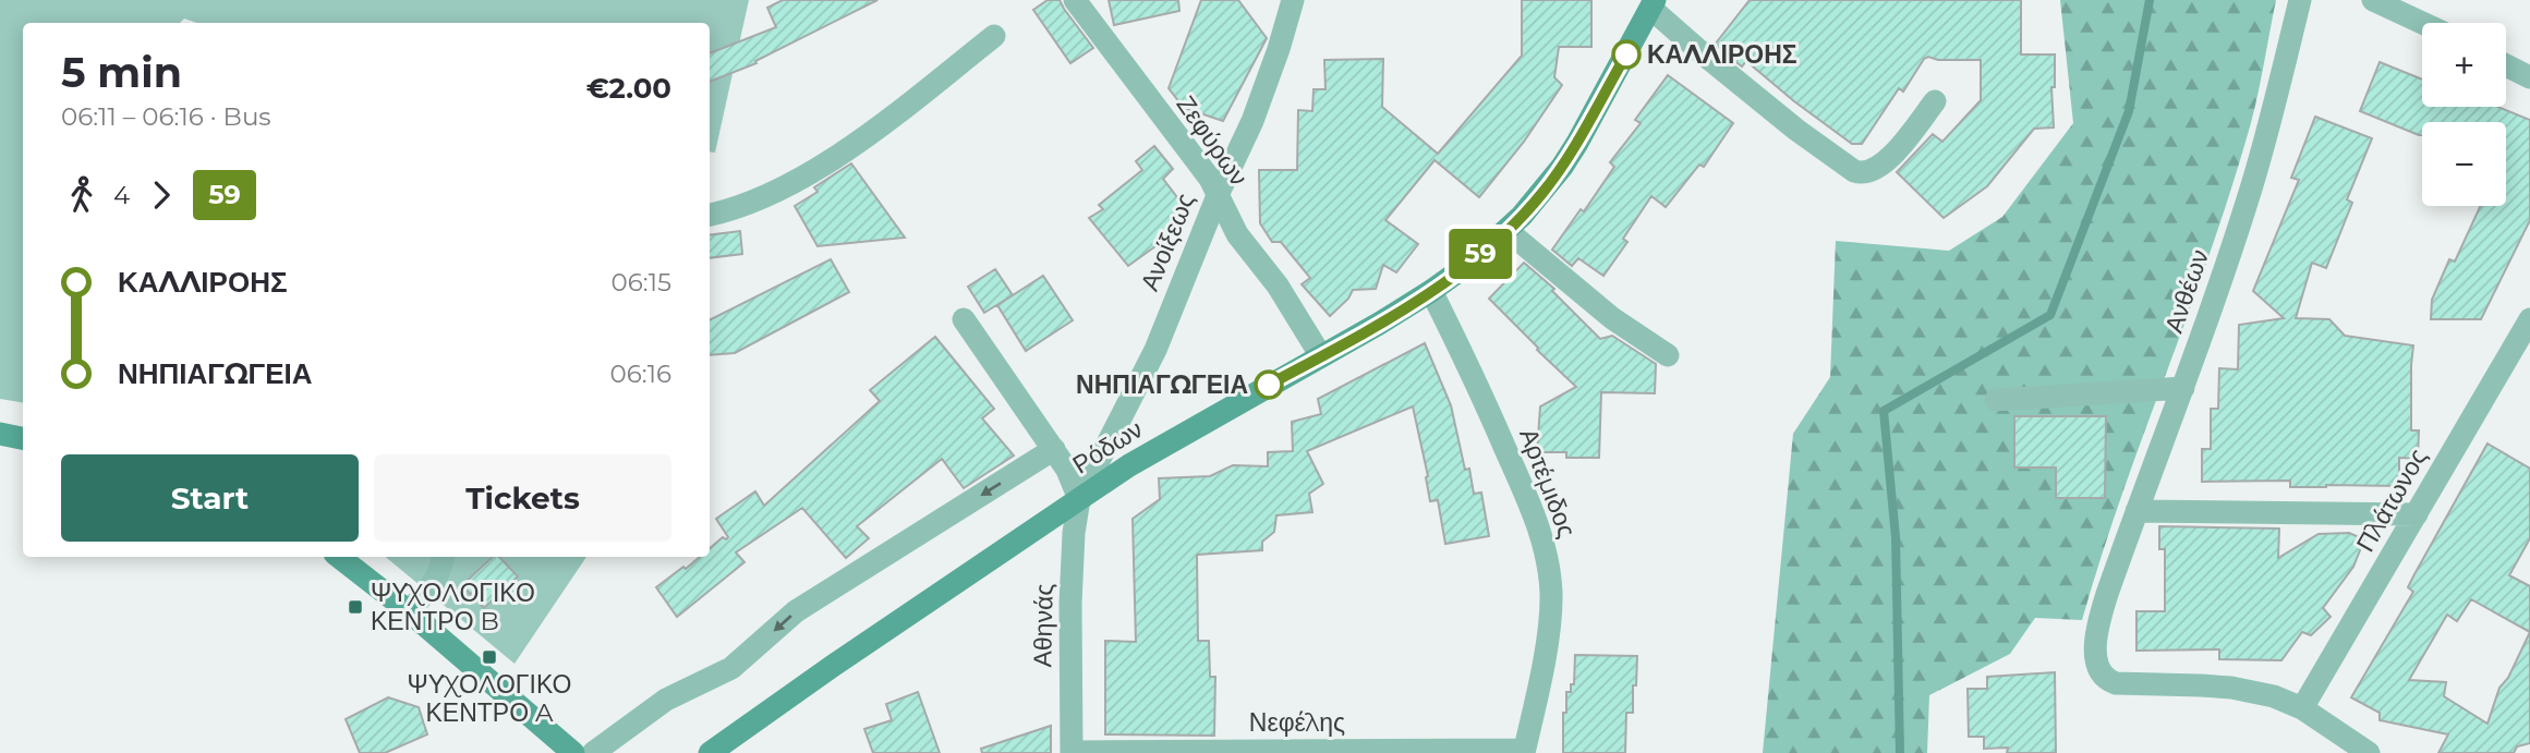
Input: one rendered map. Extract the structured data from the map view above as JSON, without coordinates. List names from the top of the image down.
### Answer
{
  "streets": {
    "street": [
      "Ζεφύρων",
      "Ανοίξεως",
      "Ανθέων",
      "Ρόδων",
      "Αρτέμιδος",
      "Πλάτωνος",
      "Αθηνάς",
      "Νεφέλης"
    ]
  },
  "crossings": [
    ["Ζεφύρων", "Ανοίξεως"],
    ["Ζεφύρων", "Ρόδων"],
    ["Ανοίξεως", "Ρόδων"],
    ["Ανοίξεως", "Αθηνάς"],
    ["Ανθέων", "Πλάτωνος"],
    ["Ρόδων", "Αρτέμιδος"],
    ["Ρόδων", "Αθηνάς"],
    ["Αρτέμιδος", "Νεφέλης"],
    ["Αθηνάς", "Νεφέλης"]
  ],
  "places": {
    "other": ["ΚΑΛΛΙΡΟΗΣ", "ΝΗΠΙΑΓΩΓΕΙΑ"],
    "transit": ["ΨΥΧΟΛΟΓΙΚΟ ΚΕΝΤΡΟ B", "ΨΥΧΟΛΟΓΙΚΟ ΚΕΝΤΡΟ A"]
  },
  "lines": ["bus line 59"],
  "page": {
    "on_map": "59",
    "map_buttons": ["+", "−"],
    "heading": ["5 min", "06:11 – 06:16 · Bus", "€2.00"],
    "legs": ["4", "59"],
    "list": [
      {
        "name": "ΚΑΛΛΙΡΟΗΣ",
        "value": "06:15"
      },
      {
        "name": "ΝΗΠΙΑΓΩΓΕΙΑ",
        "value": "06:16"
      }
    ],
    "buttons": ["Start", "Tickets"]
  }
}
